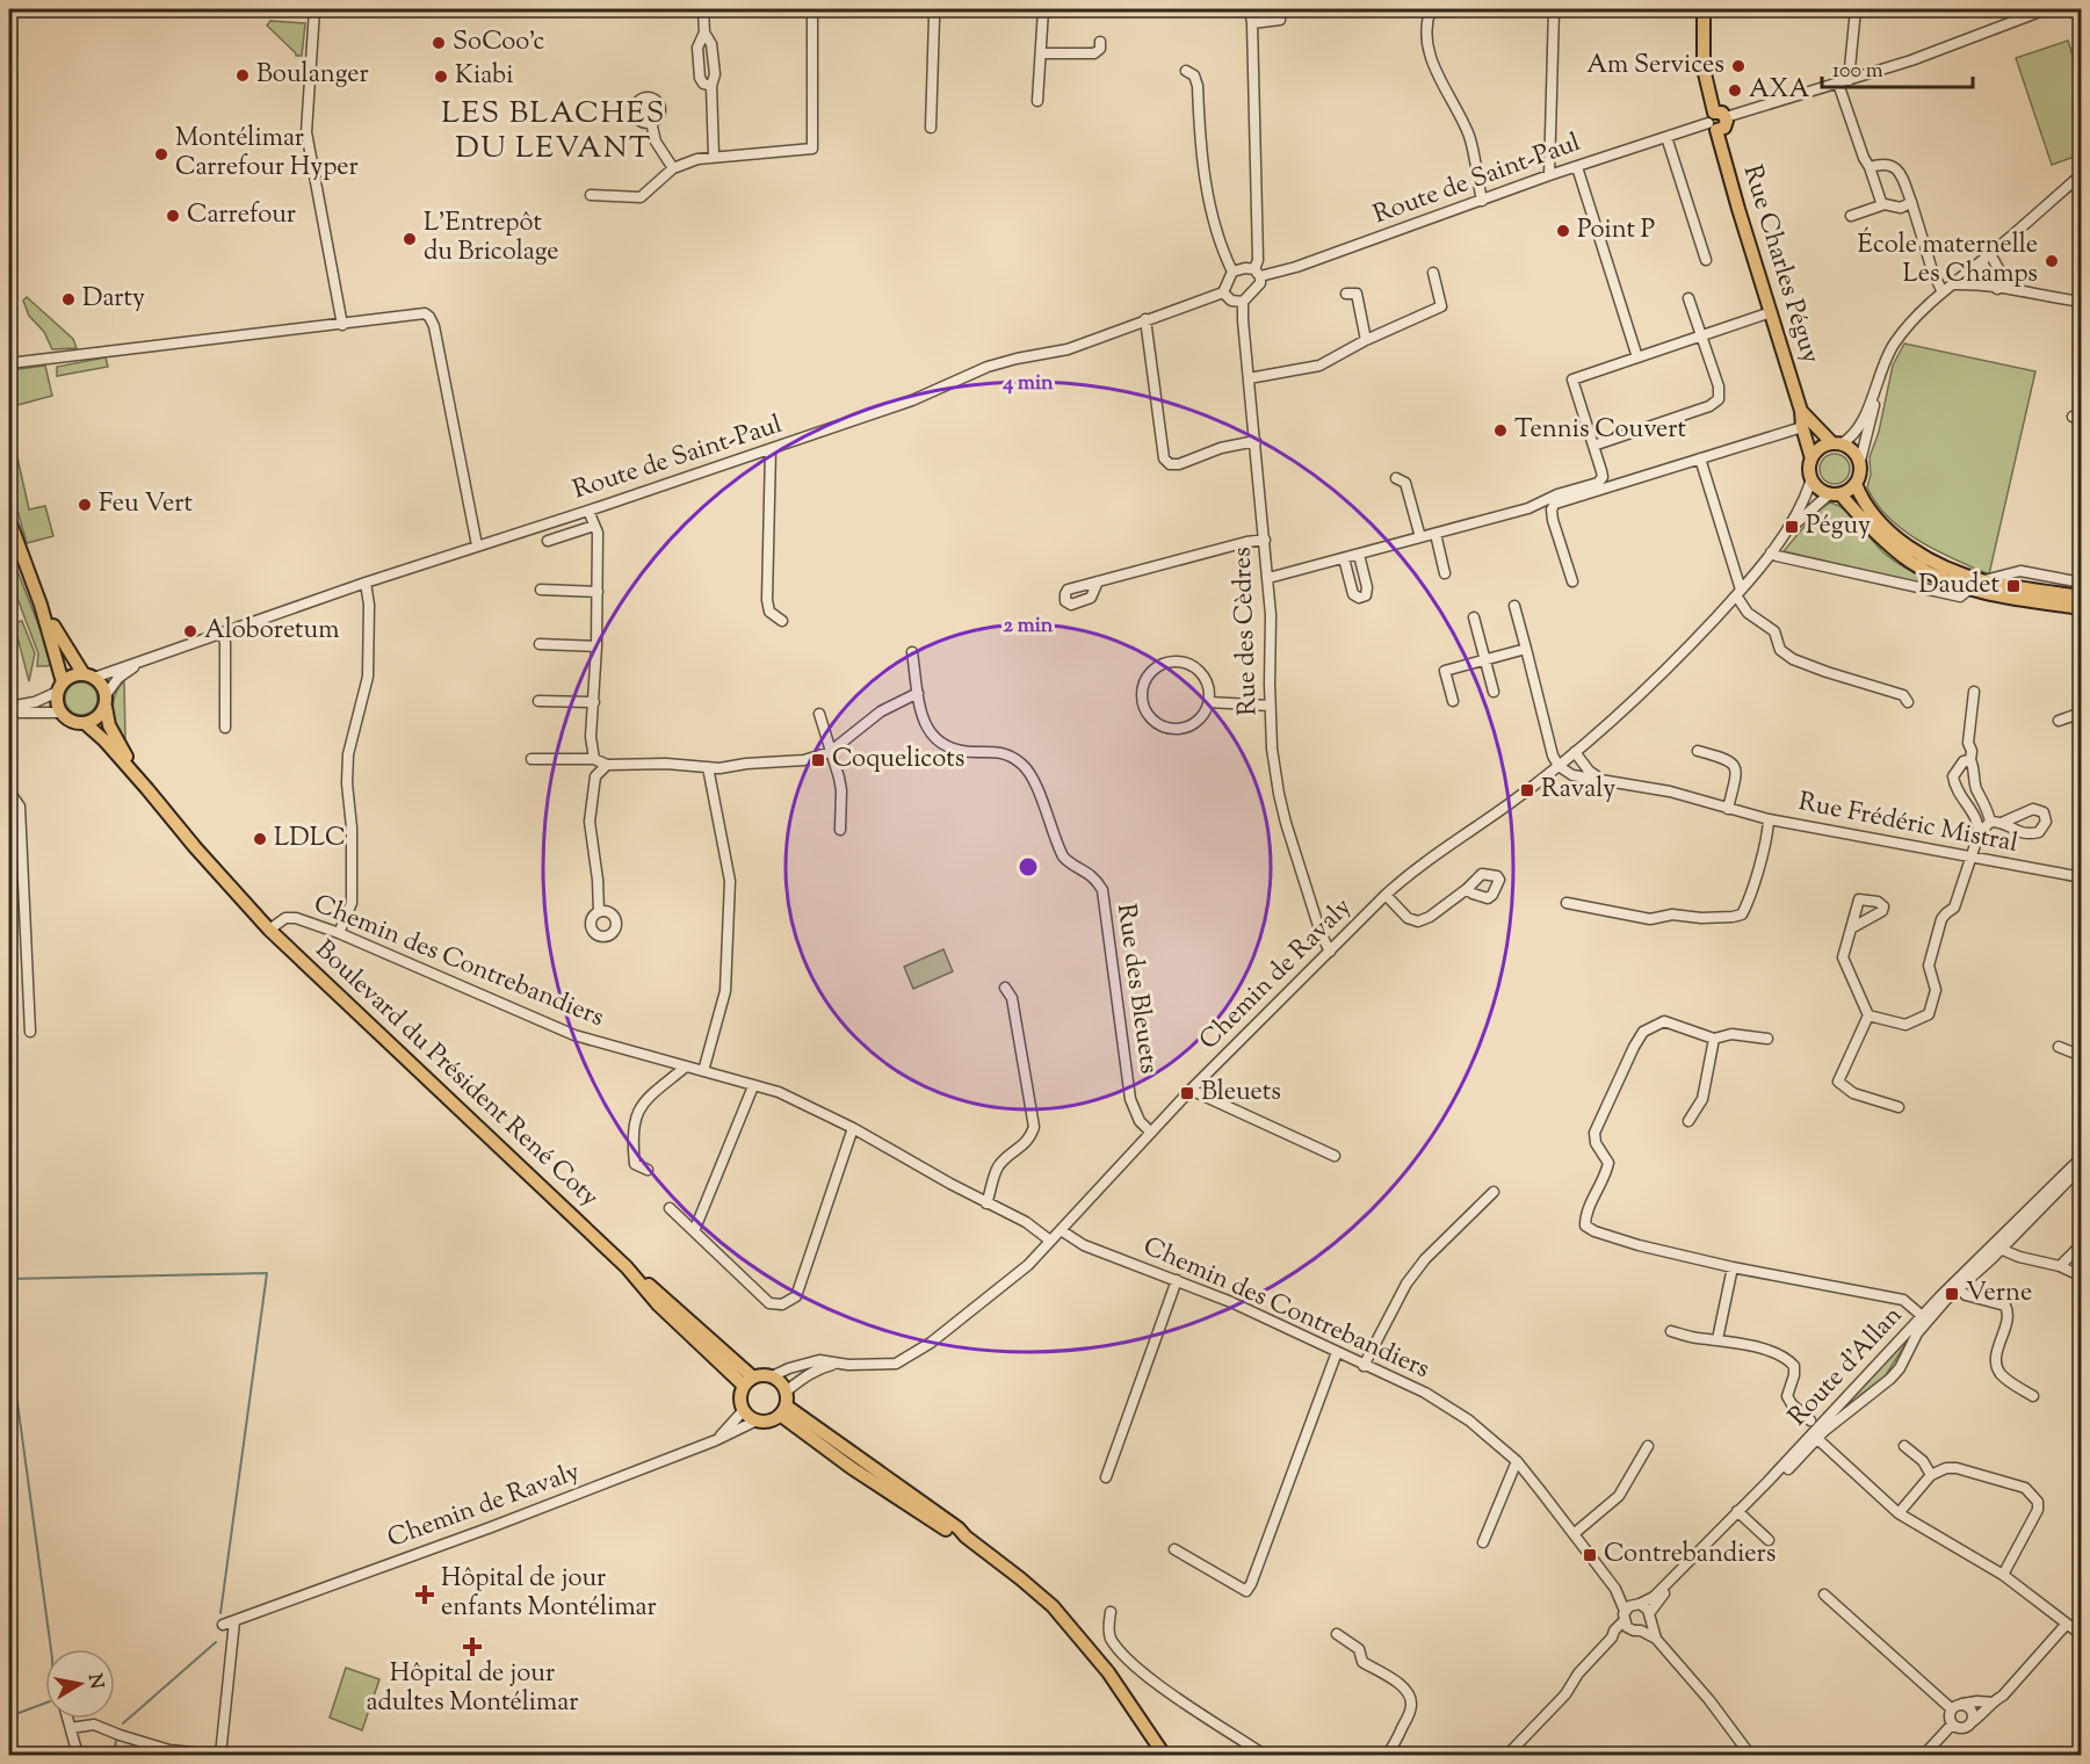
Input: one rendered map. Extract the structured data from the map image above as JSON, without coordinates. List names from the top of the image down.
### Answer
{
  "streets": {
    "main road": ["Rue Charles Péguy", "Boulevard du Président René Coty"],
    "street": [
      "Route de Saint-Paul",
      "Rue des Cèdres",
      "Rue Frédéric Mistral",
      "Chemin des Contrebandiers",
      "Chemin de Ravaly",
      "Rue des Bleuets",
      "Route d'Allan"
    ]
  },
  "crossings": [
    ["Route de Saint-Paul", "Rue Charles Péguy"],
    ["Route de Saint-Paul", "Rue des Cèdres"],
    ["Route de Saint-Paul", "Boulevard du Président René Coty"],
    ["Rue Charles Péguy", "Chemin de Ravaly"],
    ["Rue des Cèdres", "Chemin de Ravaly"],
    ["Rue Frédéric Mistral", "Chemin de Ravaly"],
    ["Chemin des Contrebandiers", "Chemin de Ravaly"],
    ["Chemin des Contrebandiers", "Boulevard du Président René Coty"],
    ["Chemin des Contrebandiers", "Route d'Allan"],
    ["Chemin de Ravaly", "Rue des Bleuets"],
    ["Chemin de Ravaly", "Boulevard du Président René Coty"]
  ],
  "districts": ["LES BLACHES DU LEVANT"],
  "places": {
    "other": [
      "SoCoo'c",
      "Am Services",
      "Boulanger",
      "Kiabi",
      "AXA",
      "Montélimar Carrefour Hyper",
      "Carrefour",
      "Point P",
      "L'Entrepôt du Bricolage",
      "École maternelle Les Champs",
      "Darty",
      "Tennis Couvert",
      "Feu Vert",
      "Aloboretum",
      "LDLC"
    ],
    "transit": [
      "Péguy",
      "Daudet",
      "Coquelicots",
      "Ravaly",
      "Bleuets",
      "Verne",
      "Contrebandiers"
    ],
    "health": ["Hôpital de jour enfants Montélimar", "Hôpital de jour adultes Montélimar"]
  },
  "scale_bar": "100 m",
  "north": "right",
  "rings": ["4 min", "2 min"]
}
